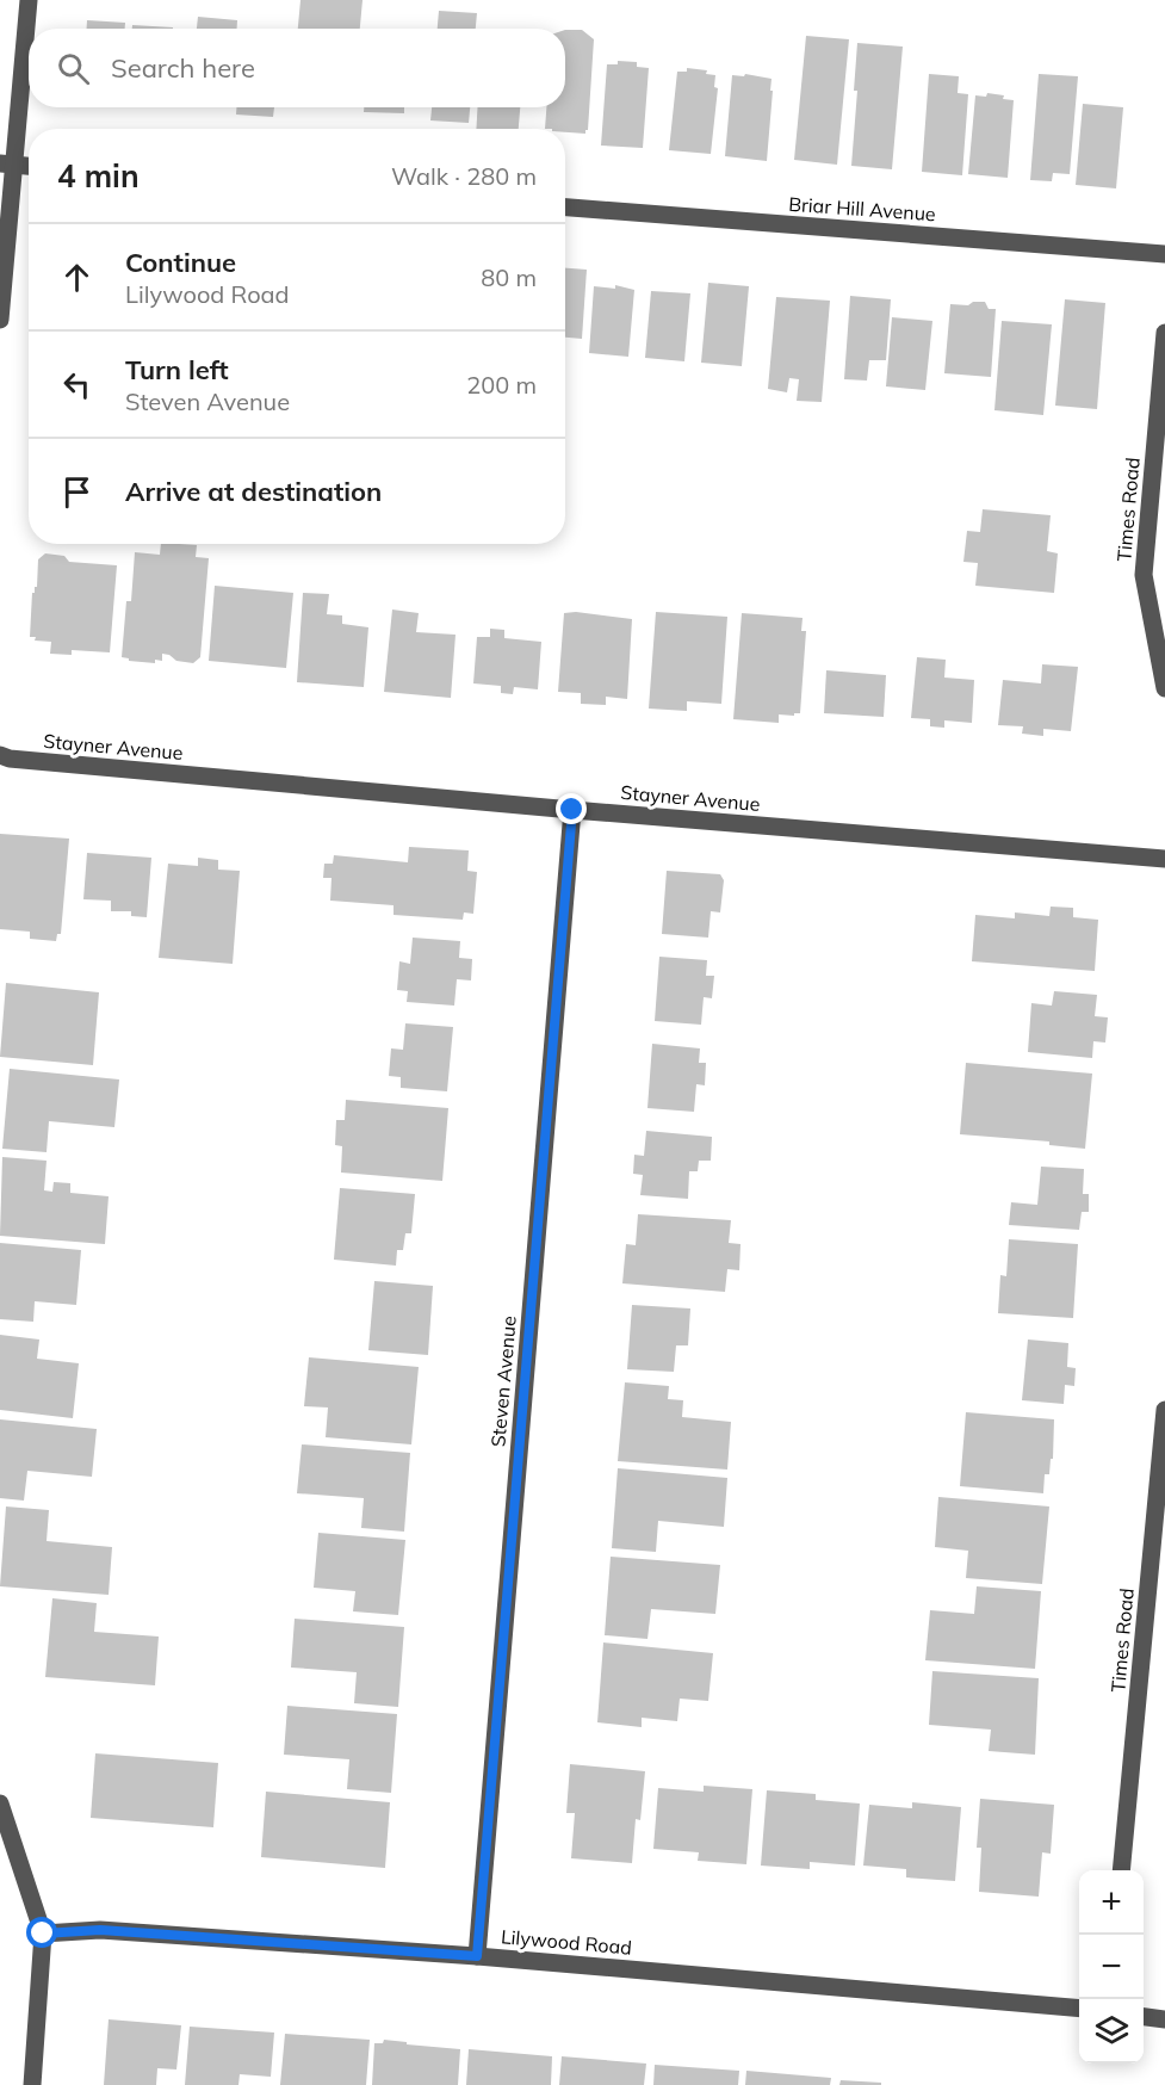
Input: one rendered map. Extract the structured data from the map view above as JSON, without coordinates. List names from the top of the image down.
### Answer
{
  "streets": {
    "street": [
      "Briar Hill Avenue",
      "Times Road",
      "Stayner Avenue",
      "Steven Avenue",
      "Lilywood Road"
    ]
  },
  "crossings": [
    ["Stayner Avenue", "Steven Avenue"],
    ["Steven Avenue", "Lilywood Road"]
  ],
  "page": {
    "search": "Search here",
    "heading": ["4 min", "Walk · 280 m"],
    "list": [
      ["Continue", "Lilywood Road", "80 m"],
      ["Turn left", "Steven Avenue", "200 m"],
      "Arrive at destination"
    ],
    "map_buttons": ["+", "−"]
  }
}
